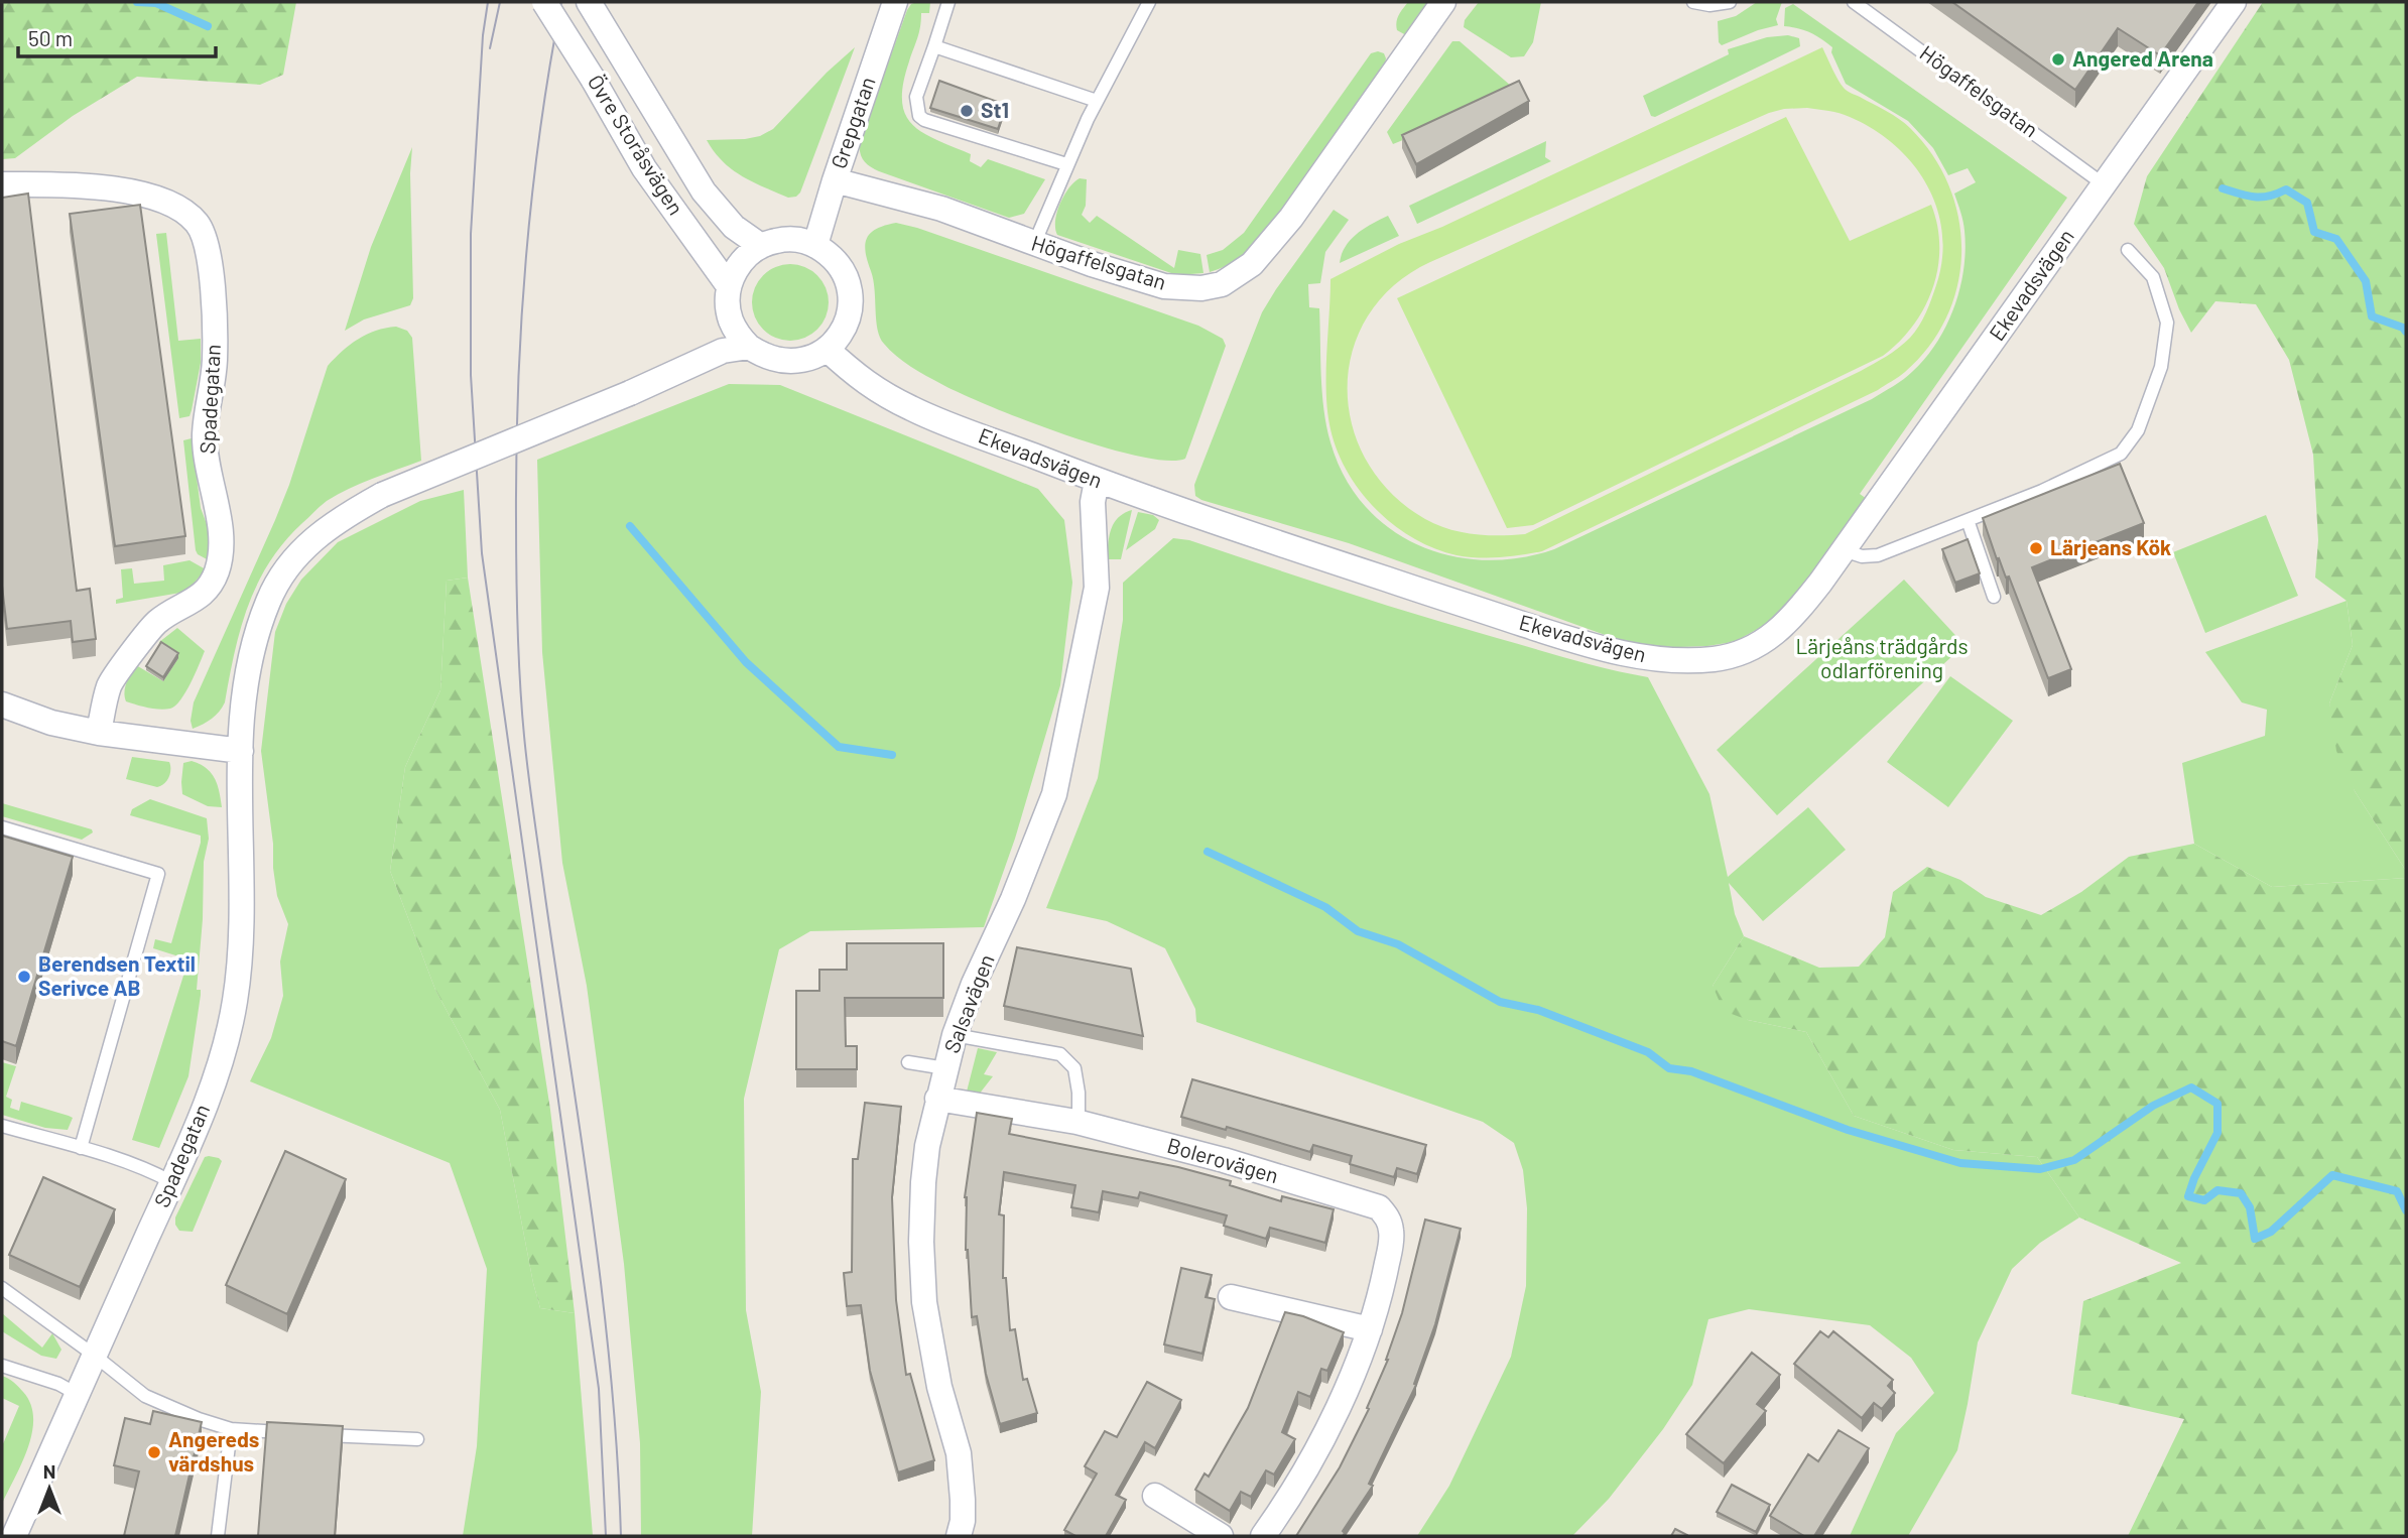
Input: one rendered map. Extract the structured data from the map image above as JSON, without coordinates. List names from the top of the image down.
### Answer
{
  "streets": {
    "street": [
      "Högaffelsgatan",
      "Grepgatan",
      "Övre Storåsvägen",
      "Ekevadsvägen",
      "Spadegatan",
      "Salsavägen",
      "Bolerovägen"
    ]
  },
  "crossings": [
    ["Högaffelsgatan", "Grepgatan"],
    ["Högaffelsgatan", "Ekevadsvägen"],
    ["Grepgatan", "Övre Storåsvägen"],
    ["Grepgatan", "Ekevadsvägen"],
    ["Grepgatan", "Spadegatan"],
    ["Övre Storåsvägen", "Ekevadsvägen"],
    ["Övre Storåsvägen", "Spadegatan"],
    ["Ekevadsvägen", "Spadegatan"],
    ["Ekevadsvägen", "Salsavägen"],
    ["Salsavägen", "Bolerovägen"]
  ],
  "parks": ["Lärjeåns trädgårds odlarförening"],
  "places": [
    "Angered Arena",
    "St1",
    "Lärjeans Kök",
    "Berendsen Textil Serivce AB",
    "Angereds värdshus"
  ],
  "scale_bar": "50 m",
  "north": "top"
}
